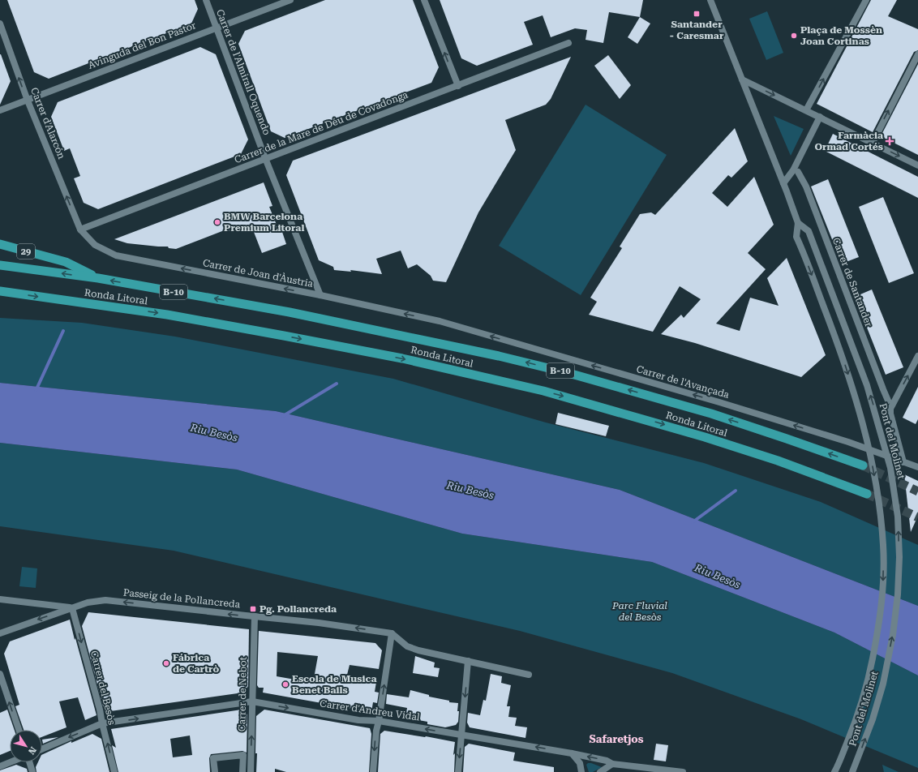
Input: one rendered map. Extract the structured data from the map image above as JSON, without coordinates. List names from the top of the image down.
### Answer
{
  "streets": {
    "highway": ["29", "B-10", "Ronda Litoral"],
    "street": [
      "Avinguda del Bon Pastor",
      "Carrer de l'Almirall Oquendo",
      "Carrer d'Alarcón",
      "Carrer de la Mare de Déu de Covadonga",
      "Carrer de Joan d'Àustria",
      "Carrer de Santander",
      "Carrer de l'Avançada",
      "Pont del Molinet",
      "Passeig de la Pollancreda",
      "Carrer del Besòs",
      "Carrer de Nebot",
      "Carrer d'Andreu Vidal"
    ]
  },
  "crossings": [
    ["Avinguda del Bon Pastor", "Carrer de l'Almirall Oquendo"],
    ["Avinguda del Bon Pastor", "Carrer d'Alarcón"],
    ["Carrer de l'Almirall Oquendo", "Carrer de la Mare de Déu de Covadonga"],
    ["Carrer de l'Almirall Oquendo", "Carrer de Joan d'Àustria"],
    ["Carrer d'Alarcón", "Carrer de la Mare de Déu de Covadonga"],
    ["Carrer d'Alarcón", "Carrer de Joan d'Àustria"],
    ["Carrer de la Mare de Déu de Covadonga", "Carrer de Joan d'Àustria"],
    ["29", "Ronda Litoral"],
    ["Carrer de Joan d'Àustria", "Carrer de l'Avançada"],
    ["Passeig de la Pollancreda", "Carrer del Besòs"],
    ["Passeig de la Pollancreda", "Carrer de Nebot"],
    ["Carrer del Besòs", "Carrer d'Andreu Vidal"],
    ["Carrer de Nebot", "Carrer d'Andreu Vidal"]
  ],
  "one_way": [
    "Carrer d'Alarcón",
    "Carrer de Joan d'Àustria",
    "Carrer de l'Avançada",
    "Passeig de la Pollancreda",
    "Carrer de Nebot"
  ],
  "districts": ["Safaretjos"],
  "water": ["Riu Besòs"],
  "parks": ["Parc Fluvial del Besòs"],
  "places": {
    "transit": ["Santander - Caresmar", "Pg. Pollancreda"],
    "other": [
      "Plaça de Mossèn Joan Cortinas",
      "BMW Barcelona Premium Litoral",
      "Fábrica de Cartrò",
      "Escola de Musica Benet Bails"
    ],
    "health": ["Farmàcia Ormad Cortés"]
  },
  "north": "bottom right"
}
